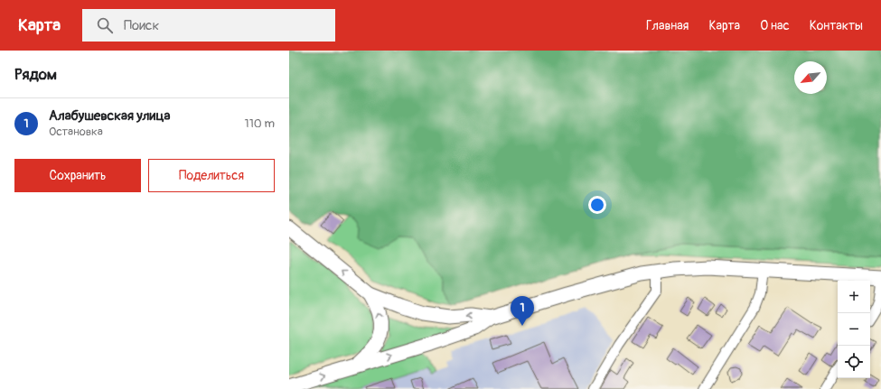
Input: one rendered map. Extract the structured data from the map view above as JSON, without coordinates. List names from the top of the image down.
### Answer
{
  "north": "bottom left",
  "page": {
    "header": "Карта",
    "search": "Поиск",
    "nav": [
      "Главная",
      "Карта",
      "О нас",
      "Контакты"
    ],
    "heading": "Рядом",
    "list": [
      {
        "mark": "1",
        "name": "Алабушевская улица",
        "note": "Остановка",
        "value": "110 m"
      }
    ],
    "buttons": ["Сохранить", "Поделиться"],
    "map_buttons": ["+", "−"],
    "pins": "1"
  }
}
